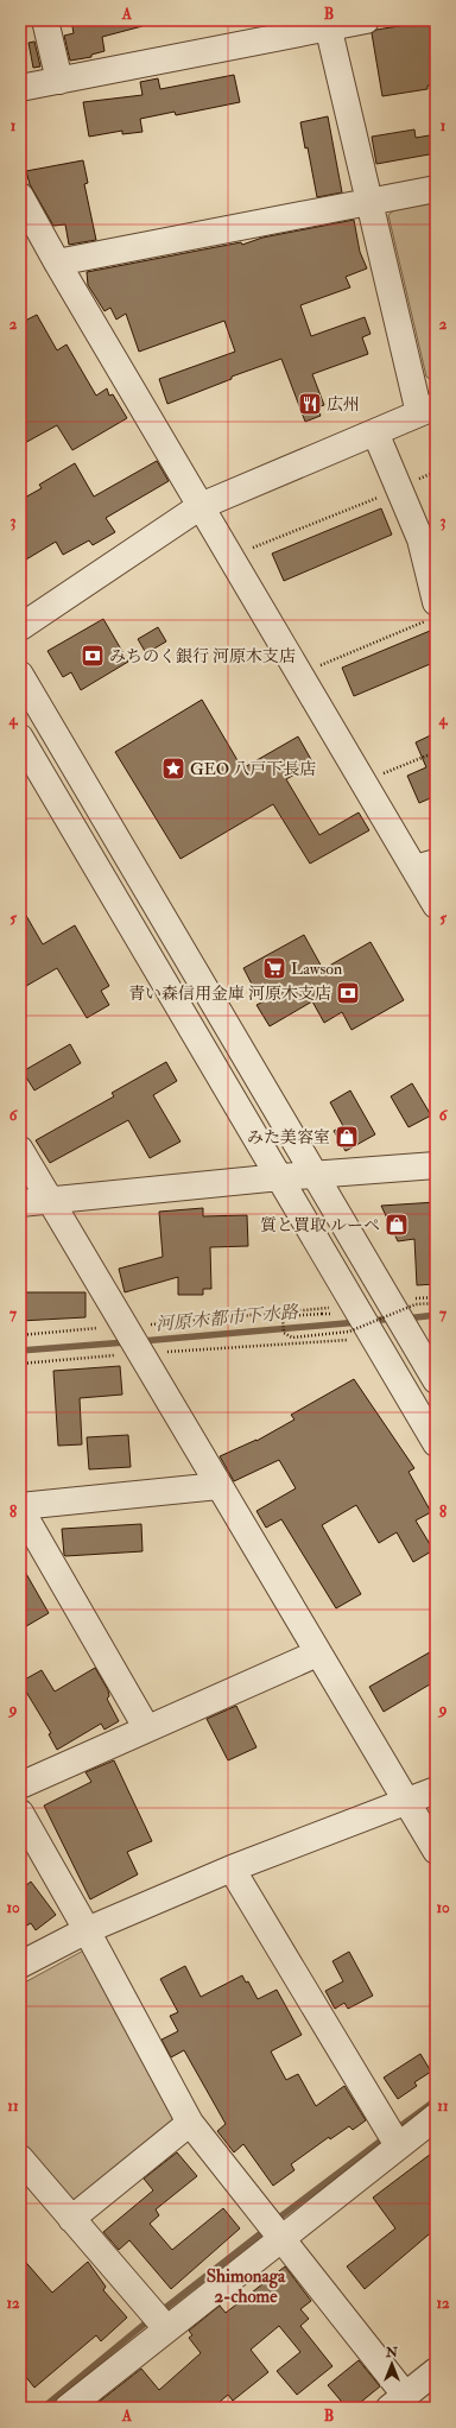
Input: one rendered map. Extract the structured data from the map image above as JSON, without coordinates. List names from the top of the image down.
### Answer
{
  "districts": ["Shimonaga 2-chome"],
  "water": ["河原木都市下水路"],
  "places": {
    "restaurant": ["広州"],
    "bank": ["みちのく銀行 河原木支店", "青い森信用金庫 河原木支店"],
    "place": ["GEO 八戸下長店"],
    "supermarket": ["Lawson"],
    "shop": ["みた美容室", "質と買取 ルーペ"]
  },
  "north": "top",
  "grid": {
    "columns": ["A", "B"],
    "rows": [
      "1",
      "2",
      "3",
      "4",
      "5",
      "6",
      "7",
      "8",
      "9",
      "10",
      "11",
      "12"
    ]
  }
}
